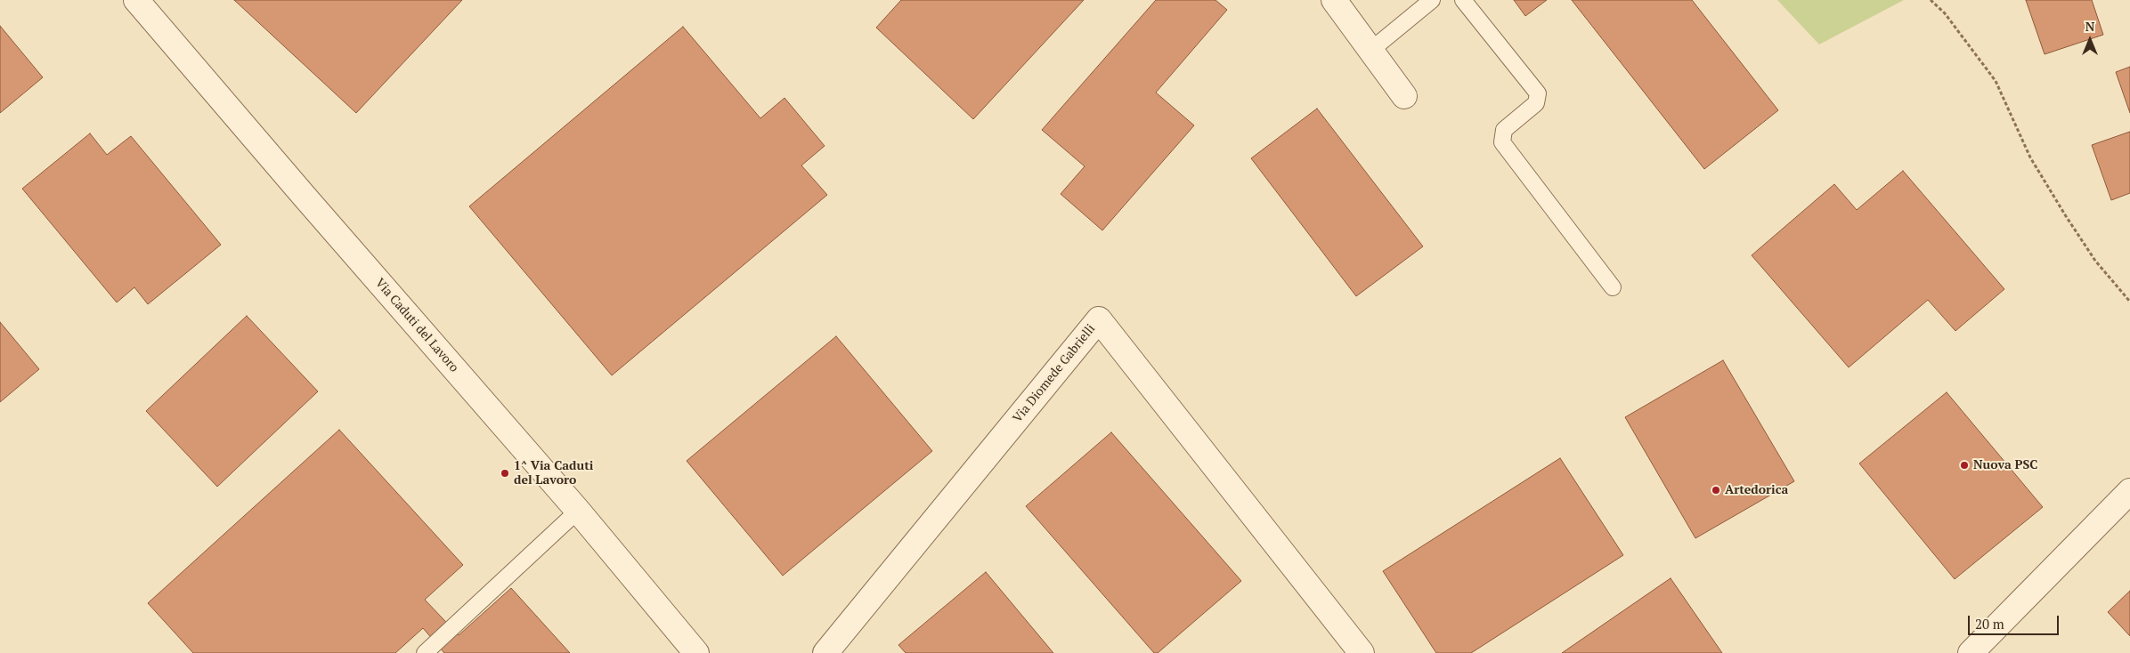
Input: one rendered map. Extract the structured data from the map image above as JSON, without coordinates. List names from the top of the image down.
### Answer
{
  "streets": {
    "street": ["Via Caduti del Lavoro", "Via Diomede Gabrielli"]
  },
  "places": ["Nuova PSC", "1^ Via Caduti del Lavoro", "Artedorica"],
  "scale_bar": "20 m",
  "north": "top"
}
